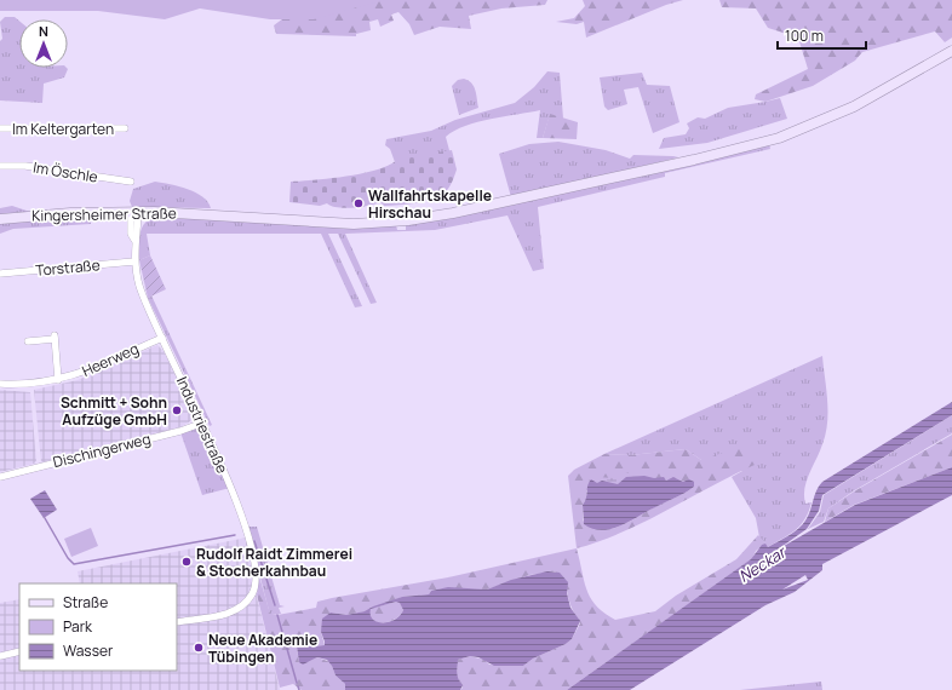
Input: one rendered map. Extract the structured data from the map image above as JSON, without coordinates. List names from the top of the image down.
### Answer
{
  "streets": {
    "main road": ["Kingersheimer Straße"],
    "street": [
      "Im Keltergarten",
      "Im Öschle",
      "Torstraße",
      "Heerweg",
      "Industriestraße",
      "Dischingerweg"
    ]
  },
  "crossings": [
    ["Kingersheimer Straße", "Industriestraße"],
    ["Torstraße", "Industriestraße"],
    ["Heerweg", "Industriestraße"],
    ["Industriestraße", "Dischingerweg"]
  ],
  "water": ["Neckar"],
  "places": [
    "Wallfahrtskapelle Hirschau",
    "Schmitt + Sohn Aufzüge GmbH",
    "Rudolf Raidt Zimmerei & Stocherkahnbau",
    "Neue Akademie Tübingen"
  ],
  "legend": ["Straße", "Park", "Wasser"],
  "scale_bar": "100 m",
  "north": "top"
}
